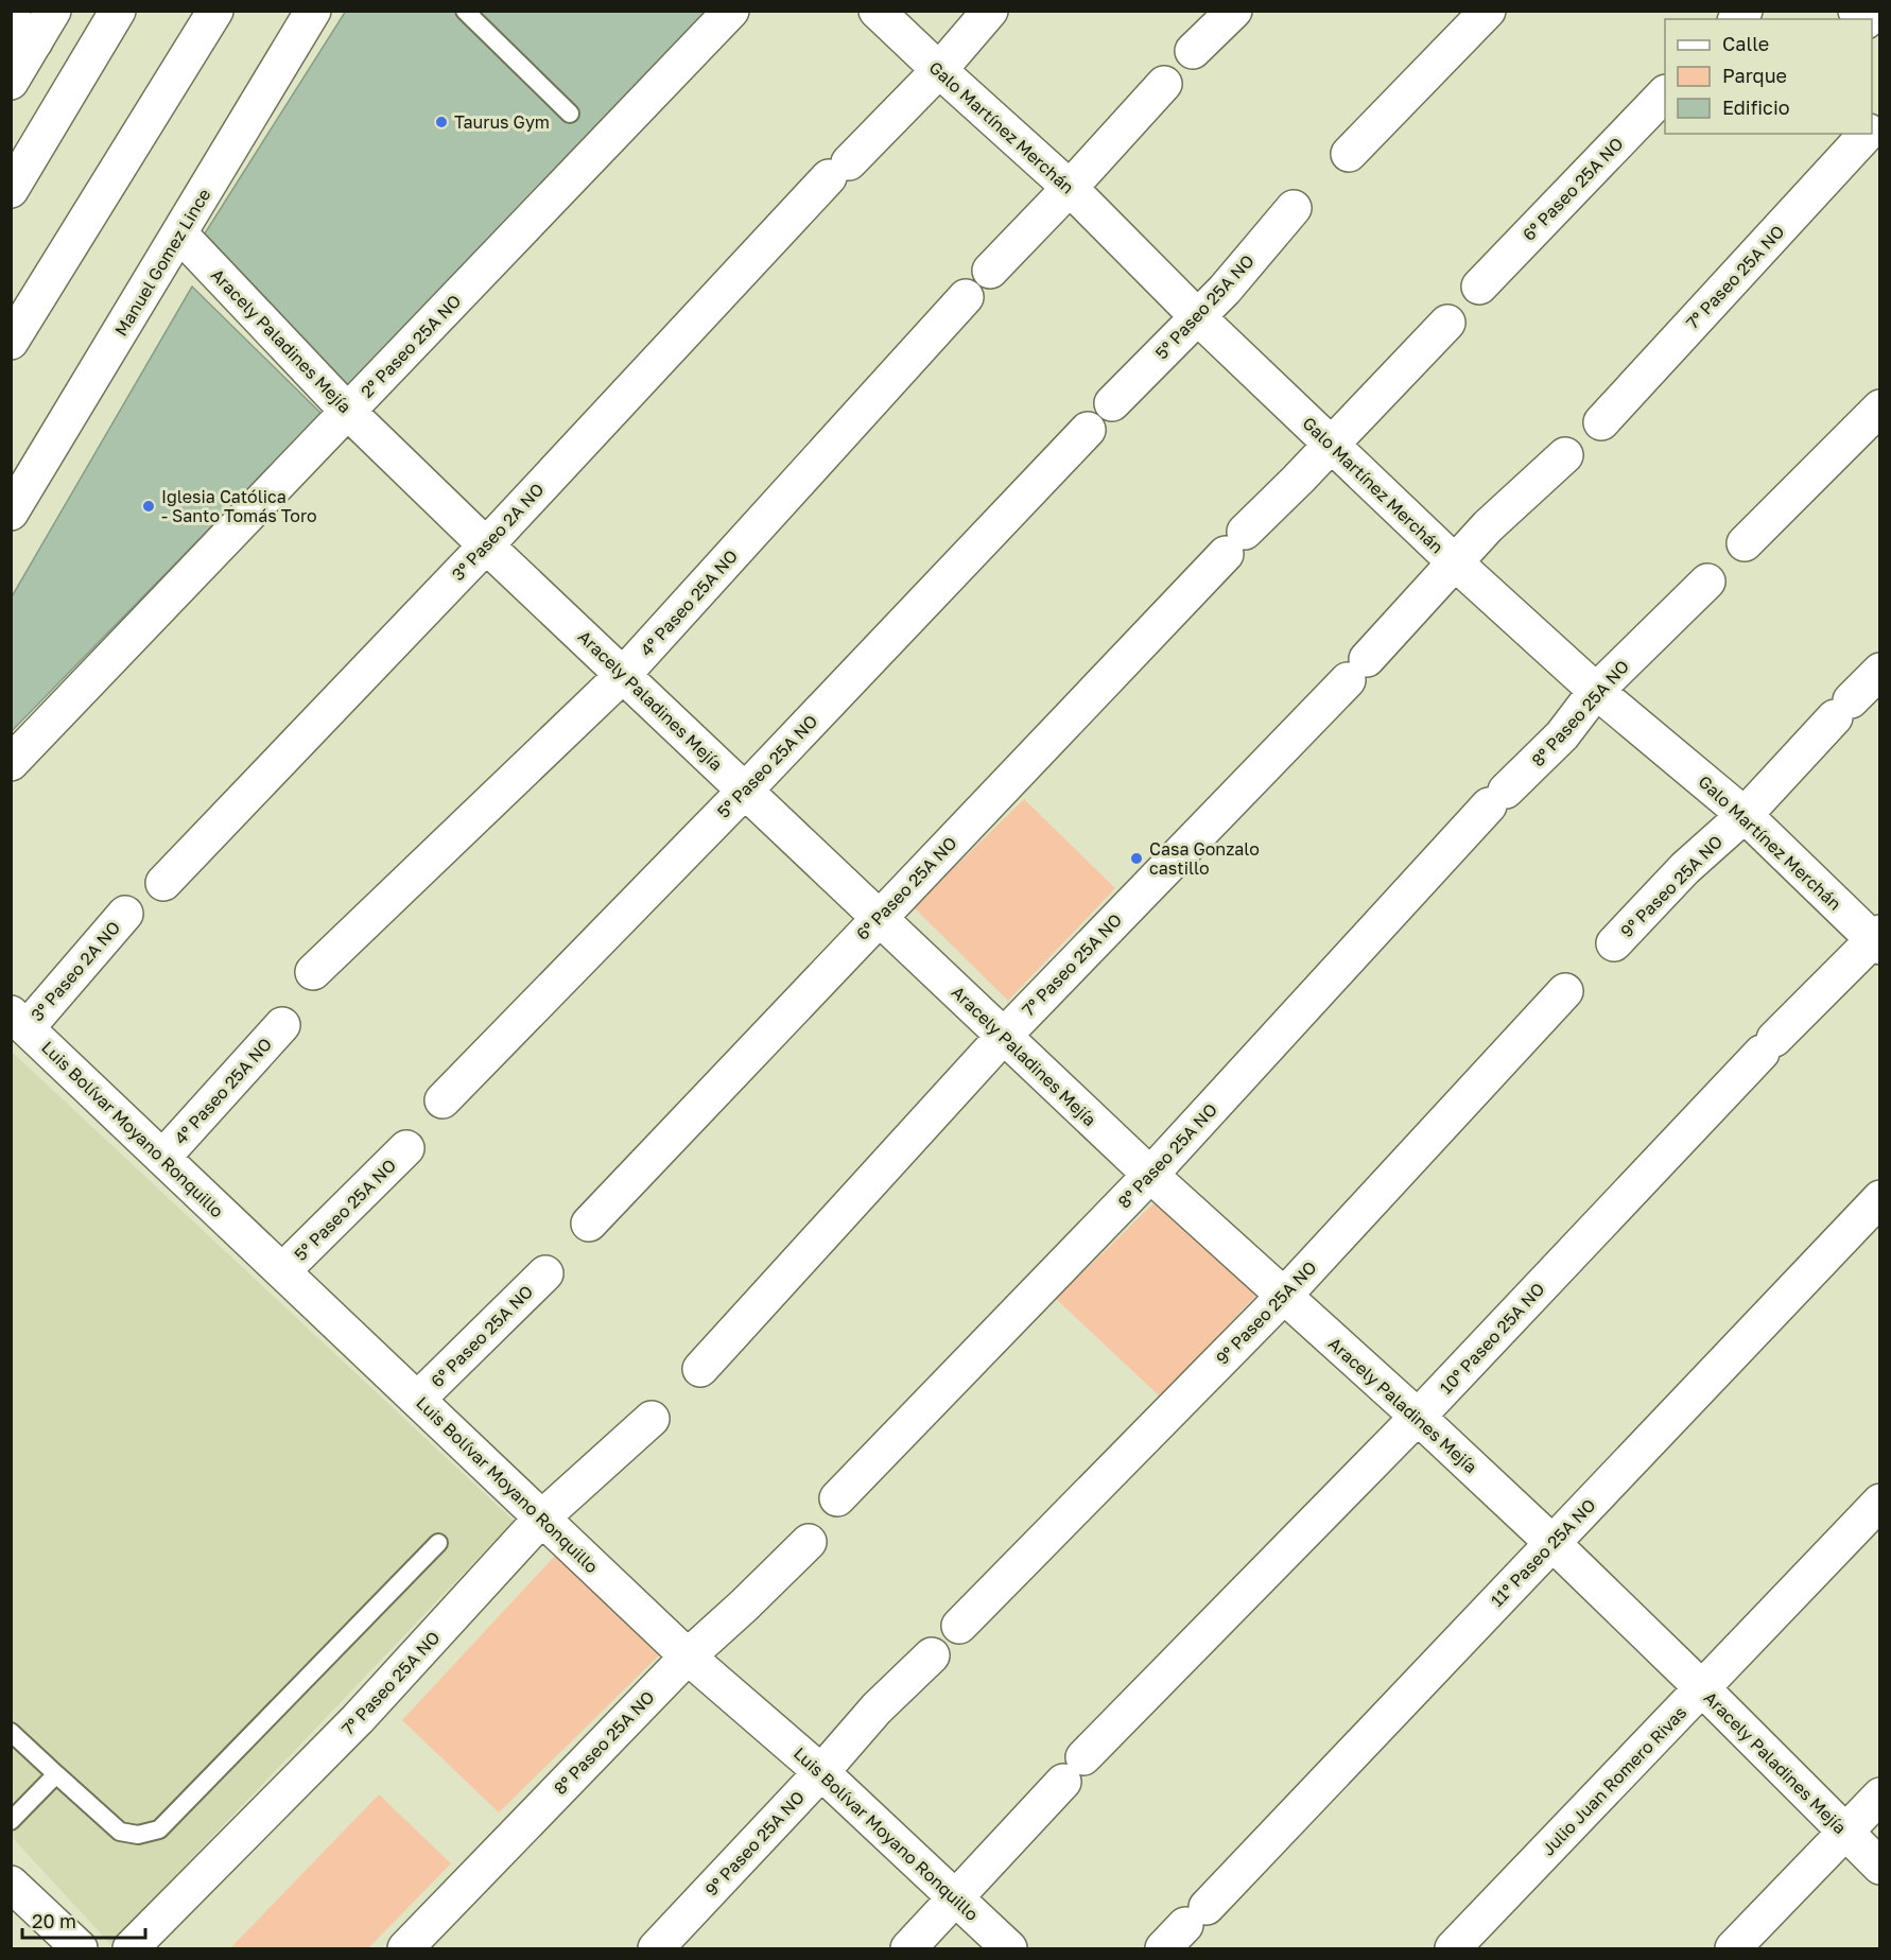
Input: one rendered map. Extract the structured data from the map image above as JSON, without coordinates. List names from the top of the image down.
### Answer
{
  "streets": {
    "street": [
      "Galo Martínez Merchán",
      "6º Paseo 25A NO",
      "Manuel Gomez Lince",
      "7º Paseo 25A NO",
      "5º Paseo 25A NO",
      "Aracely Paladines Mejía",
      "2º Paseo 25A NO",
      "3º Paseo 2A NO",
      "4º Paseo 25A NO",
      "8º Paseo 25A NO",
      "9º Paseo 25A NO",
      "Luis Bolívar Moyano Ronquillo",
      "10º Paseo 25A NO",
      "11º Paseo 25A NO",
      "Julio Juan Romero Rivas"
    ]
  },
  "crossings": [
    ["Galo Martínez Merchán", "6º Paseo 25A NO"],
    ["Galo Martínez Merchán", "7º Paseo 25A NO"],
    ["Galo Martínez Merchán", "5º Paseo 25A NO"],
    ["Galo Martínez Merchán", "3º Paseo 2A NO"],
    ["Galo Martínez Merchán", "8º Paseo 25A NO"],
    ["Galo Martínez Merchán", "9º Paseo 25A NO"],
    ["Galo Martínez Merchán", "10º Paseo 25A NO"],
    ["6º Paseo 25A NO", "Aracely Paladines Mejía"],
    ["6º Paseo 25A NO", "Luis Bolívar Moyano Ronquillo"],
    ["Manuel Gomez Lince", "Aracely Paladines Mejía"],
    ["7º Paseo 25A NO", "Aracely Paladines Mejía"],
    ["7º Paseo 25A NO", "Luis Bolívar Moyano Ronquillo"],
    ["5º Paseo 25A NO", "Aracely Paladines Mejía"],
    ["5º Paseo 25A NO", "Luis Bolívar Moyano Ronquillo"],
    ["Aracely Paladines Mejía", "2º Paseo 25A NO"],
    ["Aracely Paladines Mejía", "3º Paseo 2A NO"],
    ["Aracely Paladines Mejía", "4º Paseo 25A NO"],
    ["Aracely Paladines Mejía", "8º Paseo 25A NO"],
    ["Aracely Paladines Mejía", "9º Paseo 25A NO"],
    ["Aracely Paladines Mejía", "10º Paseo 25A NO"],
    ["Aracely Paladines Mejía", "11º Paseo 25A NO"],
    ["Aracely Paladines Mejía", "Julio Juan Romero Rivas"],
    ["3º Paseo 2A NO", "Luis Bolívar Moyano Ronquillo"],
    ["4º Paseo 25A NO", "Luis Bolívar Moyano Ronquillo"],
    ["8º Paseo 25A NO", "Luis Bolívar Moyano Ronquillo"],
    ["9º Paseo 25A NO", "Luis Bolívar Moyano Ronquillo"],
    ["Luis Bolívar Moyano Ronquillo", "10º Paseo 25A NO"]
  ],
  "places": ["Taurus Gym", "Iglesia Católica - Santo Tomás Toro", "Casa Gonzalo castillo"],
  "legend": ["Calle", "Parque", "Edificio"],
  "scale_bar": "20 m"
}
